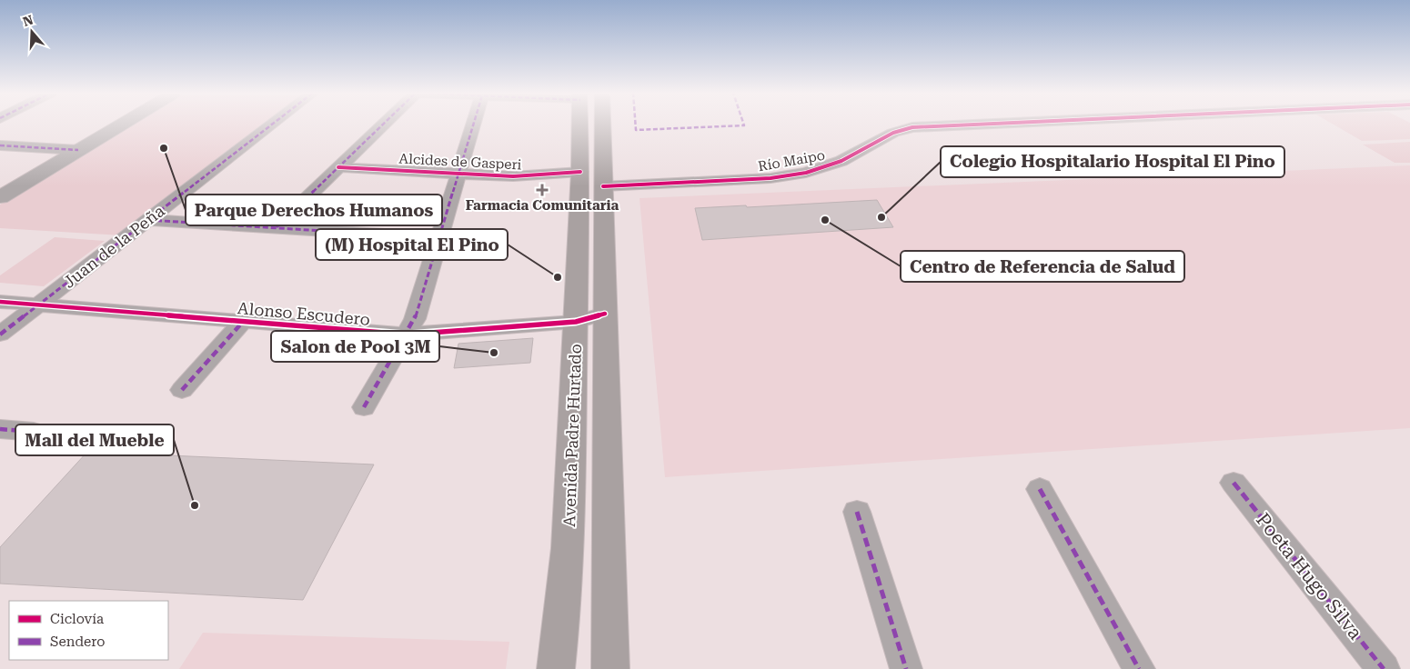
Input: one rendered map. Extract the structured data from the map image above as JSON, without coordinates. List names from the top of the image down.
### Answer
{
  "streets": {
    "main road": ["Avenida Padre Hurtado"],
    "street": [
      "Río Maipo",
      "Alcides de Gasperi",
      "Juan de la Peña",
      "Alonso Escudero",
      "Poeta Hugo Silva"
    ]
  },
  "crossings": [
    ["Río Maipo", "Avenida Padre Hurtado"],
    ["Alcides de Gasperi", "Avenida Padre Hurtado"],
    ["Juan de la Peña", "Alonso Escudero"],
    ["Alonso Escudero", "Avenida Padre Hurtado"]
  ],
  "places": {
    "other": [
      "Parque Derechos Humanos",
      "Colegio Hospitalario Hospital El Pino",
      "Centro de Referencia de Salud",
      "(M) Hospital El Pino",
      "Salon de Pool 3M",
      "Mall del Mueble"
    ],
    "health": ["Farmacia Comunitaria"]
  },
  "legend": ["Ciclovía", "Sendero"],
  "north": "top"
}
